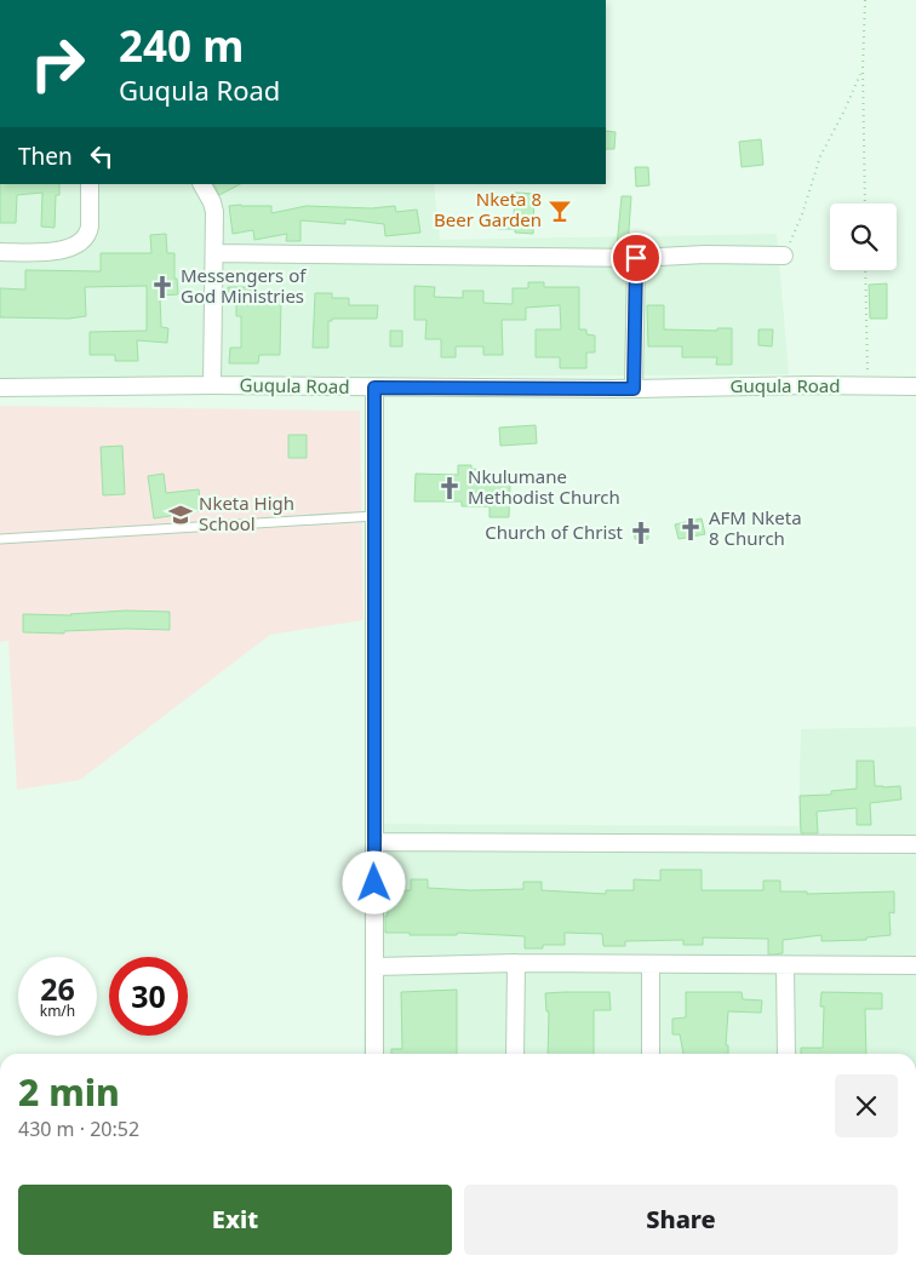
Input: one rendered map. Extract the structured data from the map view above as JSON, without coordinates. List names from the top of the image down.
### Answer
{
  "streets": {
    "street": ["Guqula Road"]
  },
  "places": {
    "bar": ["Nketa 8 Beer Garden"],
    "church": [
      "Messengers of God Ministries",
      "Nkulumane Methodist Church",
      "AFM Nketa 8 Church",
      "Church of Christ"
    ],
    "school or university": ["Nketa High School"]
  },
  "page": {
    "turn": ["240 m", "Guqula Road"],
    "then": "Then",
    "speed": "26 km/h",
    "limit": "30",
    "heading": ["2 min", "430 m · 20:52"],
    "buttons": ["Exit", "Share"]
  }
}
